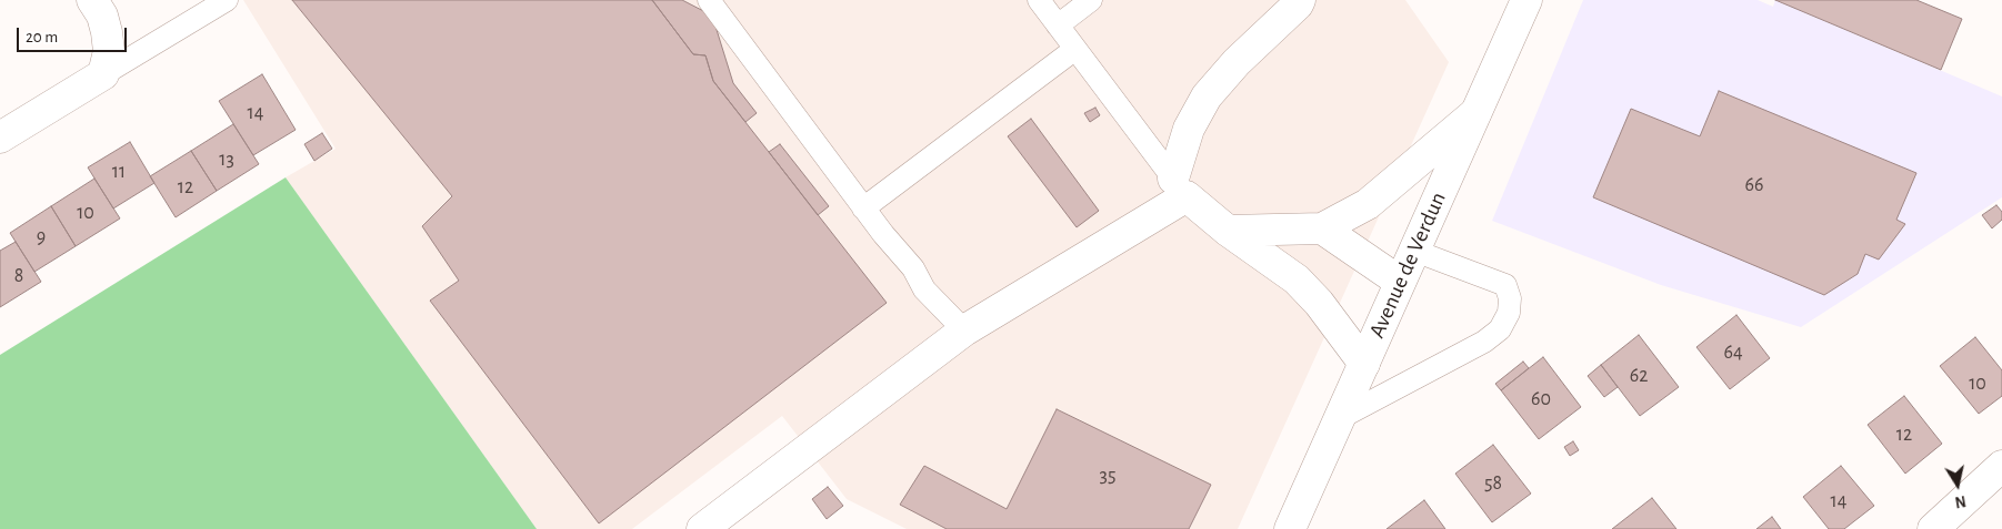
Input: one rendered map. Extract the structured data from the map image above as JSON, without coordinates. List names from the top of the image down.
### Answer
{
  "streets": {
    "street": ["Avenue de Verdun"]
  },
  "house_numbers": [
    "14",
    "13",
    "11",
    "66",
    "12",
    "10",
    "9",
    "8",
    "64",
    "62",
    "10",
    "60",
    "12",
    "35",
    "58",
    "14"
  ],
  "scale_bar": "20 m",
  "north": "bottom"
}
